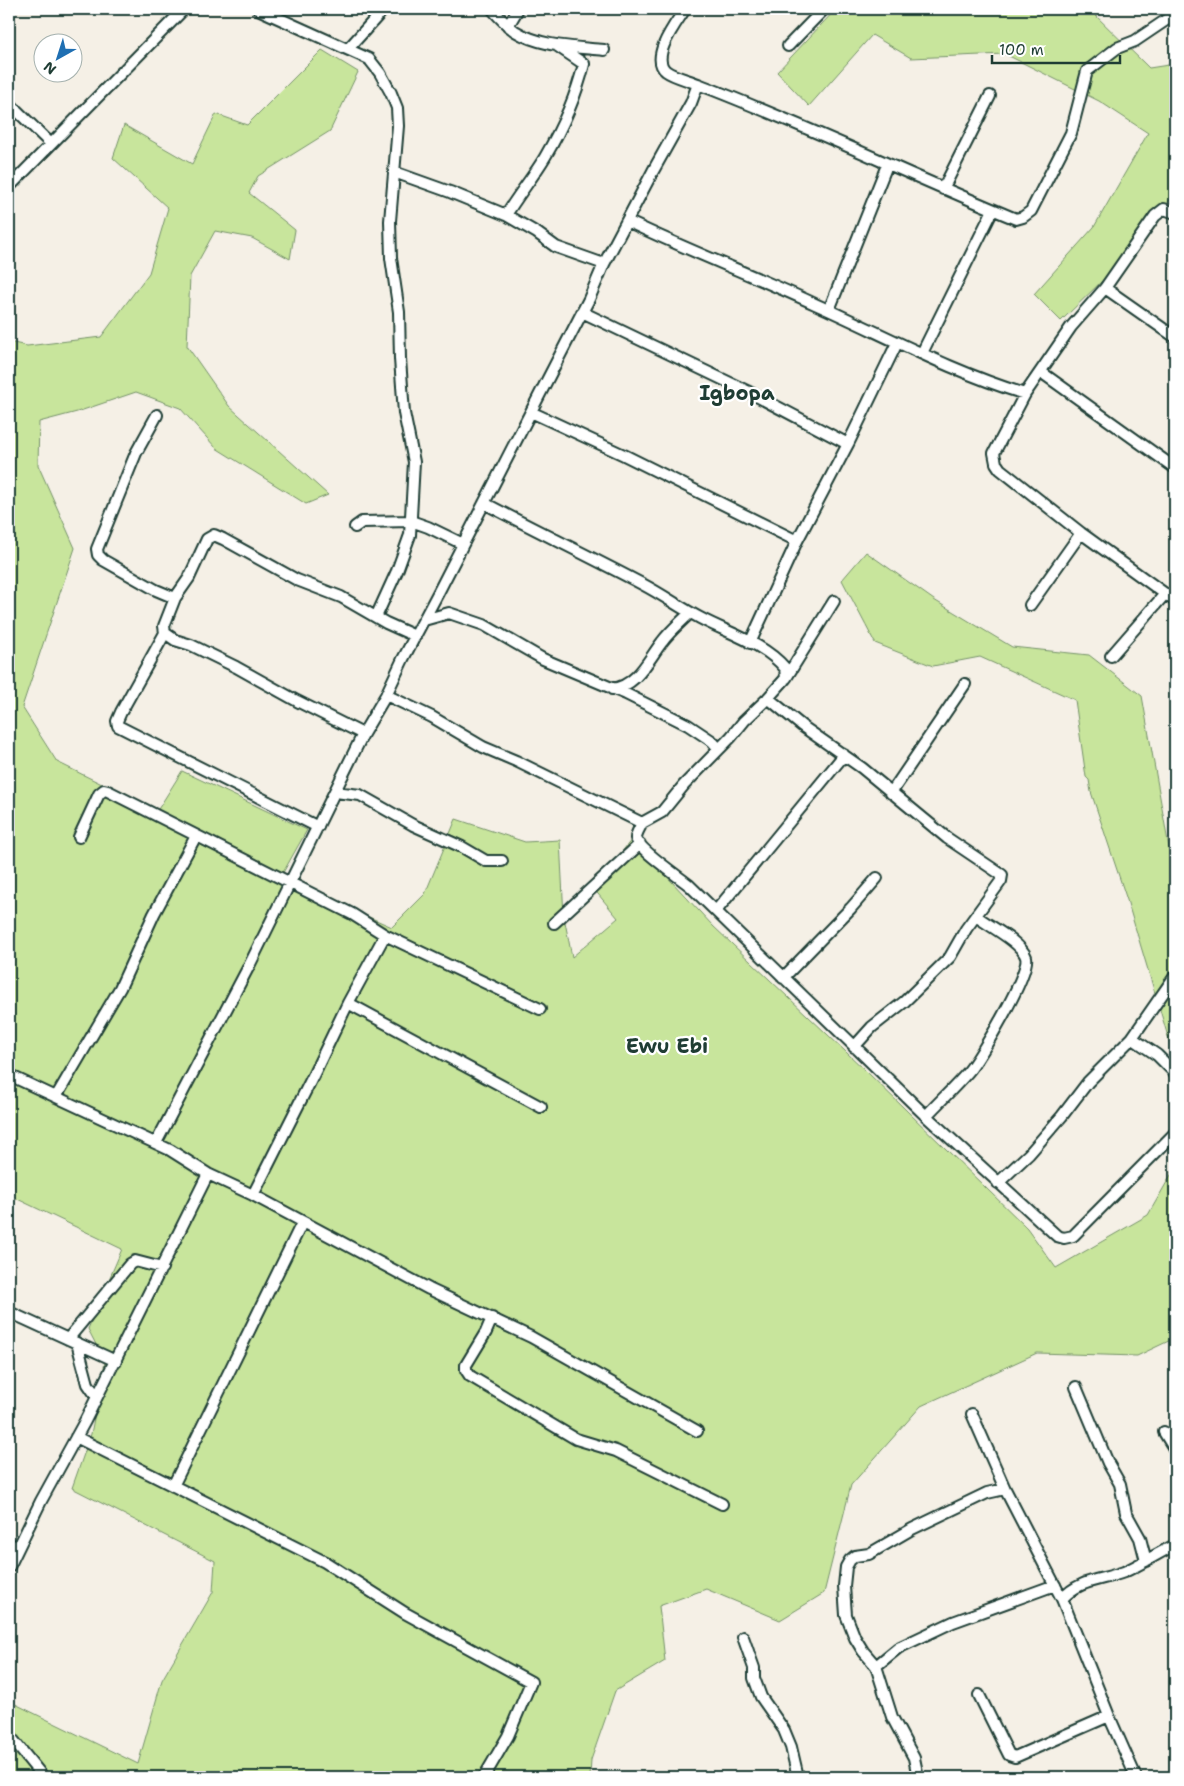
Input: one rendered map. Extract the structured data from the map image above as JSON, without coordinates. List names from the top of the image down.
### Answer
{
  "districts": ["Igbopa", "Ewu Ebi"],
  "scale_bar": "100 m",
  "north": "bottom left"
}
